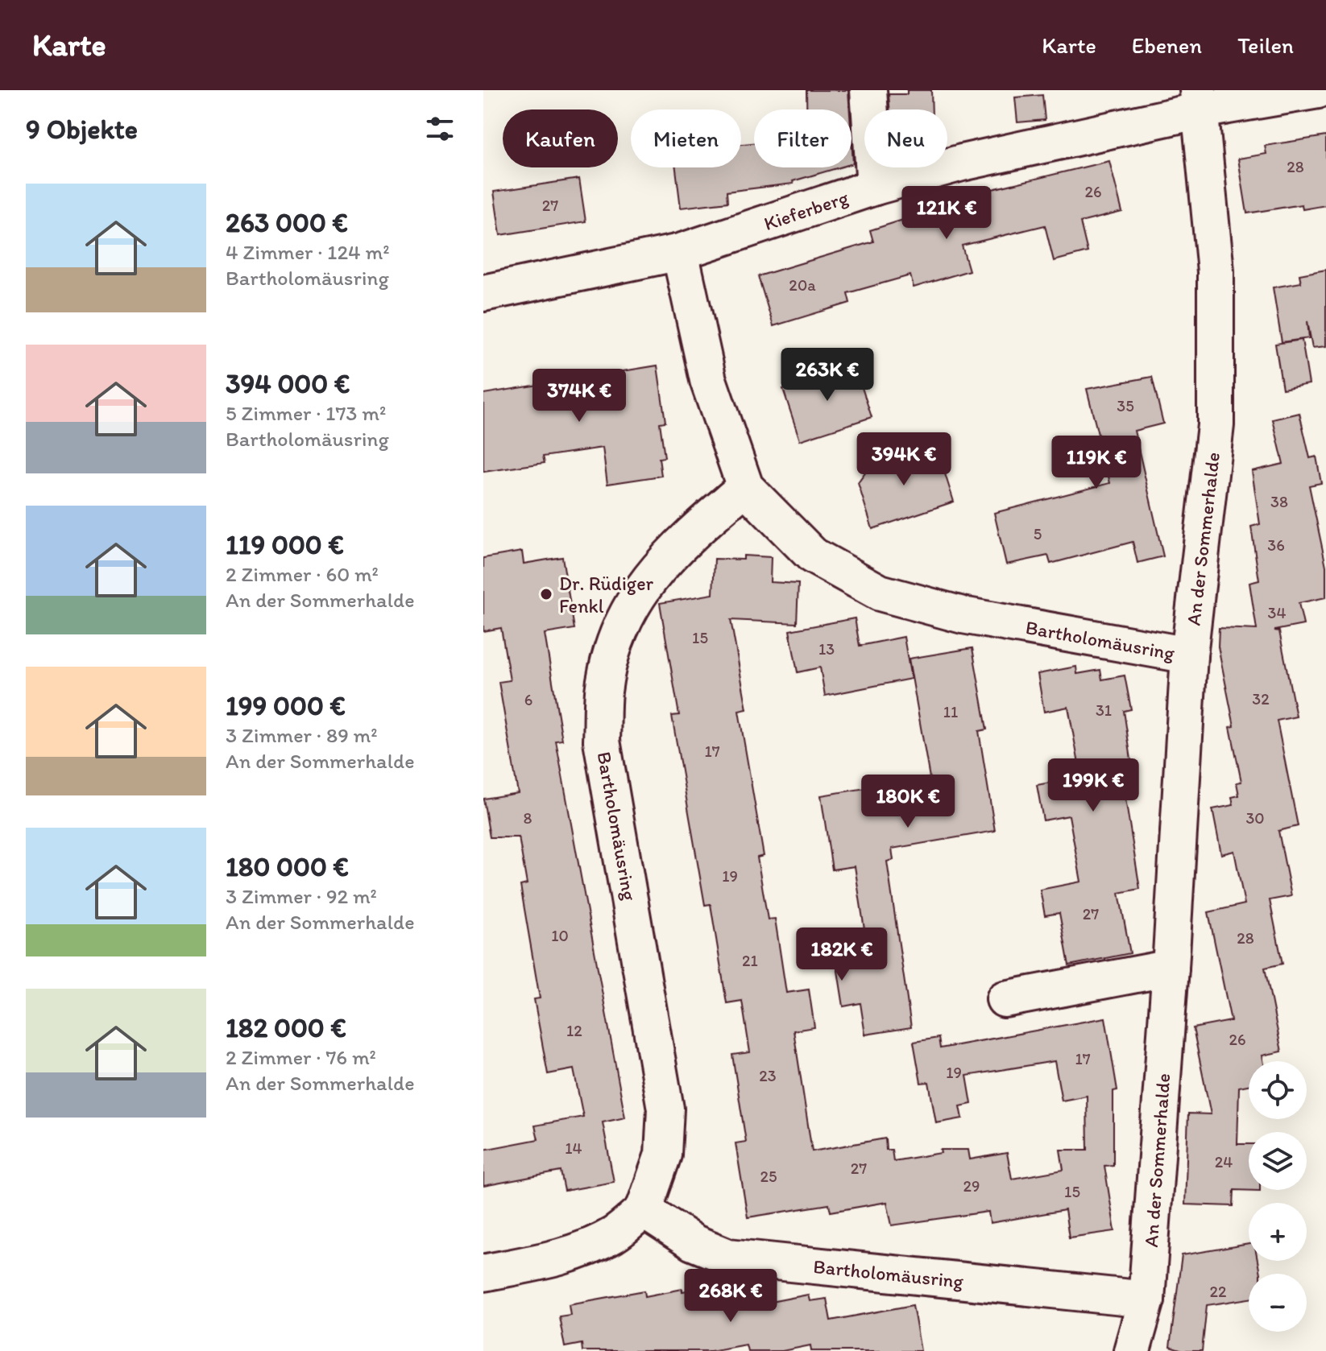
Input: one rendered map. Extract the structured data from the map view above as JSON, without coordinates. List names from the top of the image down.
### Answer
{
  "streets": {
    "street": ["Kieferberg", "An der Sommerhalde", "Bartholomäusring"]
  },
  "crossings": [
    ["Kieferberg", "An der Sommerhalde"],
    ["Kieferberg", "Bartholomäusring"],
    ["An der Sommerhalde", "Bartholomäusring"]
  ],
  "places": ["Dr. Rüdiger Fenkl"],
  "house_numbers": [
    "28",
    "26",
    "27",
    "20a",
    "35",
    "38",
    "5",
    "36",
    "34",
    "15",
    "13",
    "32",
    "6",
    "31",
    "11",
    "17",
    "8",
    "30",
    "19",
    "27",
    "10",
    "28",
    "21",
    "12",
    "26",
    "17",
    "19",
    "23",
    "14",
    "24",
    "27",
    "25",
    "29",
    "15",
    "22"
  ],
  "page": {
    "header": "Karte",
    "nav": ["Karte", "Ebenen", "Teilen"],
    "heading": "9 Objekte",
    "chip": [
      "Kaufen",
      "Mieten",
      "Filter",
      "Neu"
    ],
    "list": [
      {
        "name": "263 000 €",
        "note": "4 Zimmer · 124 m² · Bartholomäusring"
      },
      {
        "name": "394 000 €",
        "note": "5 Zimmer · 173 m² · Bartholomäusring"
      },
      {
        "name": "119 000 €",
        "note": "2 Zimmer · 60 m² · An der Sommerhalde"
      },
      {
        "name": "199 000 €",
        "note": "3 Zimmer · 89 m² · An der Sommerhalde"
      },
      {
        "name": "180 000 €",
        "note": "3 Zimmer · 92 m² · An der Sommerhalde"
      },
      {
        "name": "182 000 €",
        "note": "2 Zimmer · 76 m² · An der Sommerhalde"
      }
    ],
    "price": [
      "121K €",
      "263K €",
      "374K €",
      "394K €",
      "119K €",
      "199K €",
      "180K €",
      "182K €",
      "268K €"
    ],
    "map_buttons": ["+", "−"]
  }
}
